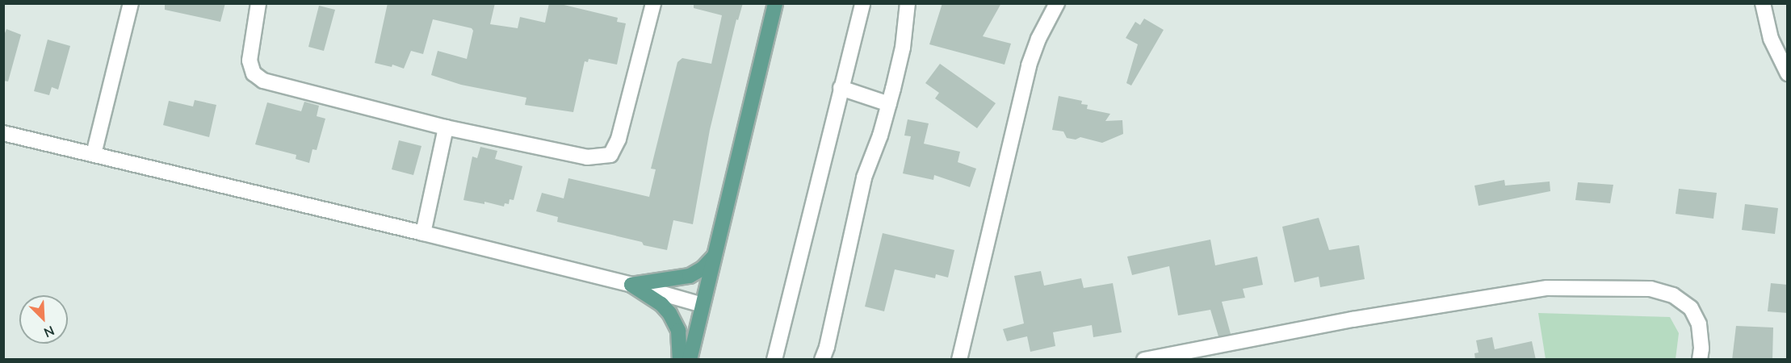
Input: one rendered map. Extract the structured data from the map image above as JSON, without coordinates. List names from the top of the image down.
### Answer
{
  "north": "bottom right"
}
